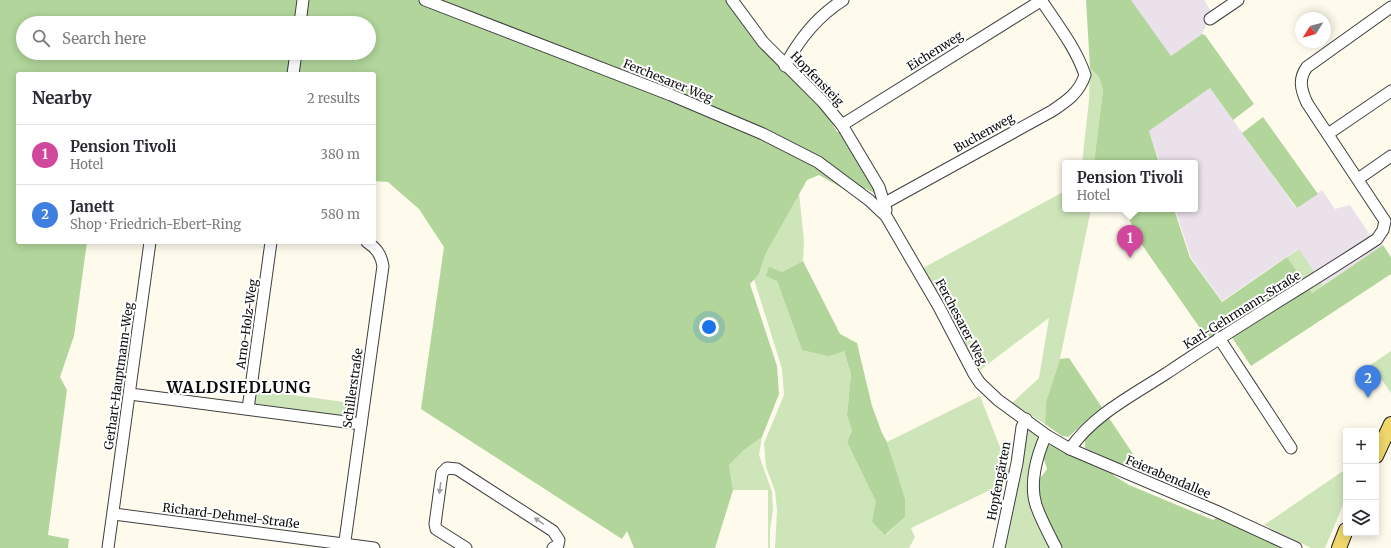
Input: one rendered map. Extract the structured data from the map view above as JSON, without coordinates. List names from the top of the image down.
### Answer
{
  "streets": {
    "street": [
      "Eichenweg",
      "Hopfensteig",
      "Ferchesarer Weg",
      "Buchenweg",
      "Karl-Gehrmann-Straße",
      "Arno-Holz-Weg",
      "Gerhart-Hauptmann-Weg",
      "Schillerstraße",
      "Feierabendallee",
      "Hopfengärten",
      "Richard-Dehmel-Straße"
    ]
  },
  "crossings": [
    ["Eichenweg", "Hopfensteig"],
    ["Eichenweg", "Buchenweg"],
    ["Hopfensteig", "Ferchesarer Weg"],
    ["Hopfensteig", "Buchenweg"],
    ["Ferchesarer Weg", "Buchenweg"],
    ["Ferchesarer Weg", "Feierabendallee"],
    ["Ferchesarer Weg", "Hopfengärten"],
    ["Karl-Gehrmann-Straße", "Feierabendallee"],
    ["Gerhart-Hauptmann-Weg", "Richard-Dehmel-Straße"],
    ["Schillerstraße", "Richard-Dehmel-Straße"],
    ["Feierabendallee", "Hopfengärten"]
  ],
  "districts": ["WALDSIEDLUNG"],
  "north": "bottom left",
  "page": {
    "search": "Search here",
    "heading": ["Nearby", "2 results"],
    "list": [
      {
        "mark": "1",
        "name": "Pension Tivoli",
        "note": "Hotel",
        "value": "380 m"
      },
      {
        "mark": "2",
        "name": "Janett",
        "note": "Shop · Friedrich-Ebert-Ring",
        "value": "580 m"
      }
    ],
    "popup": ["Pension Tivoli", "Hotel"],
    "pins": ["1", "2"],
    "map_buttons": ["+", "−"]
  }
}
